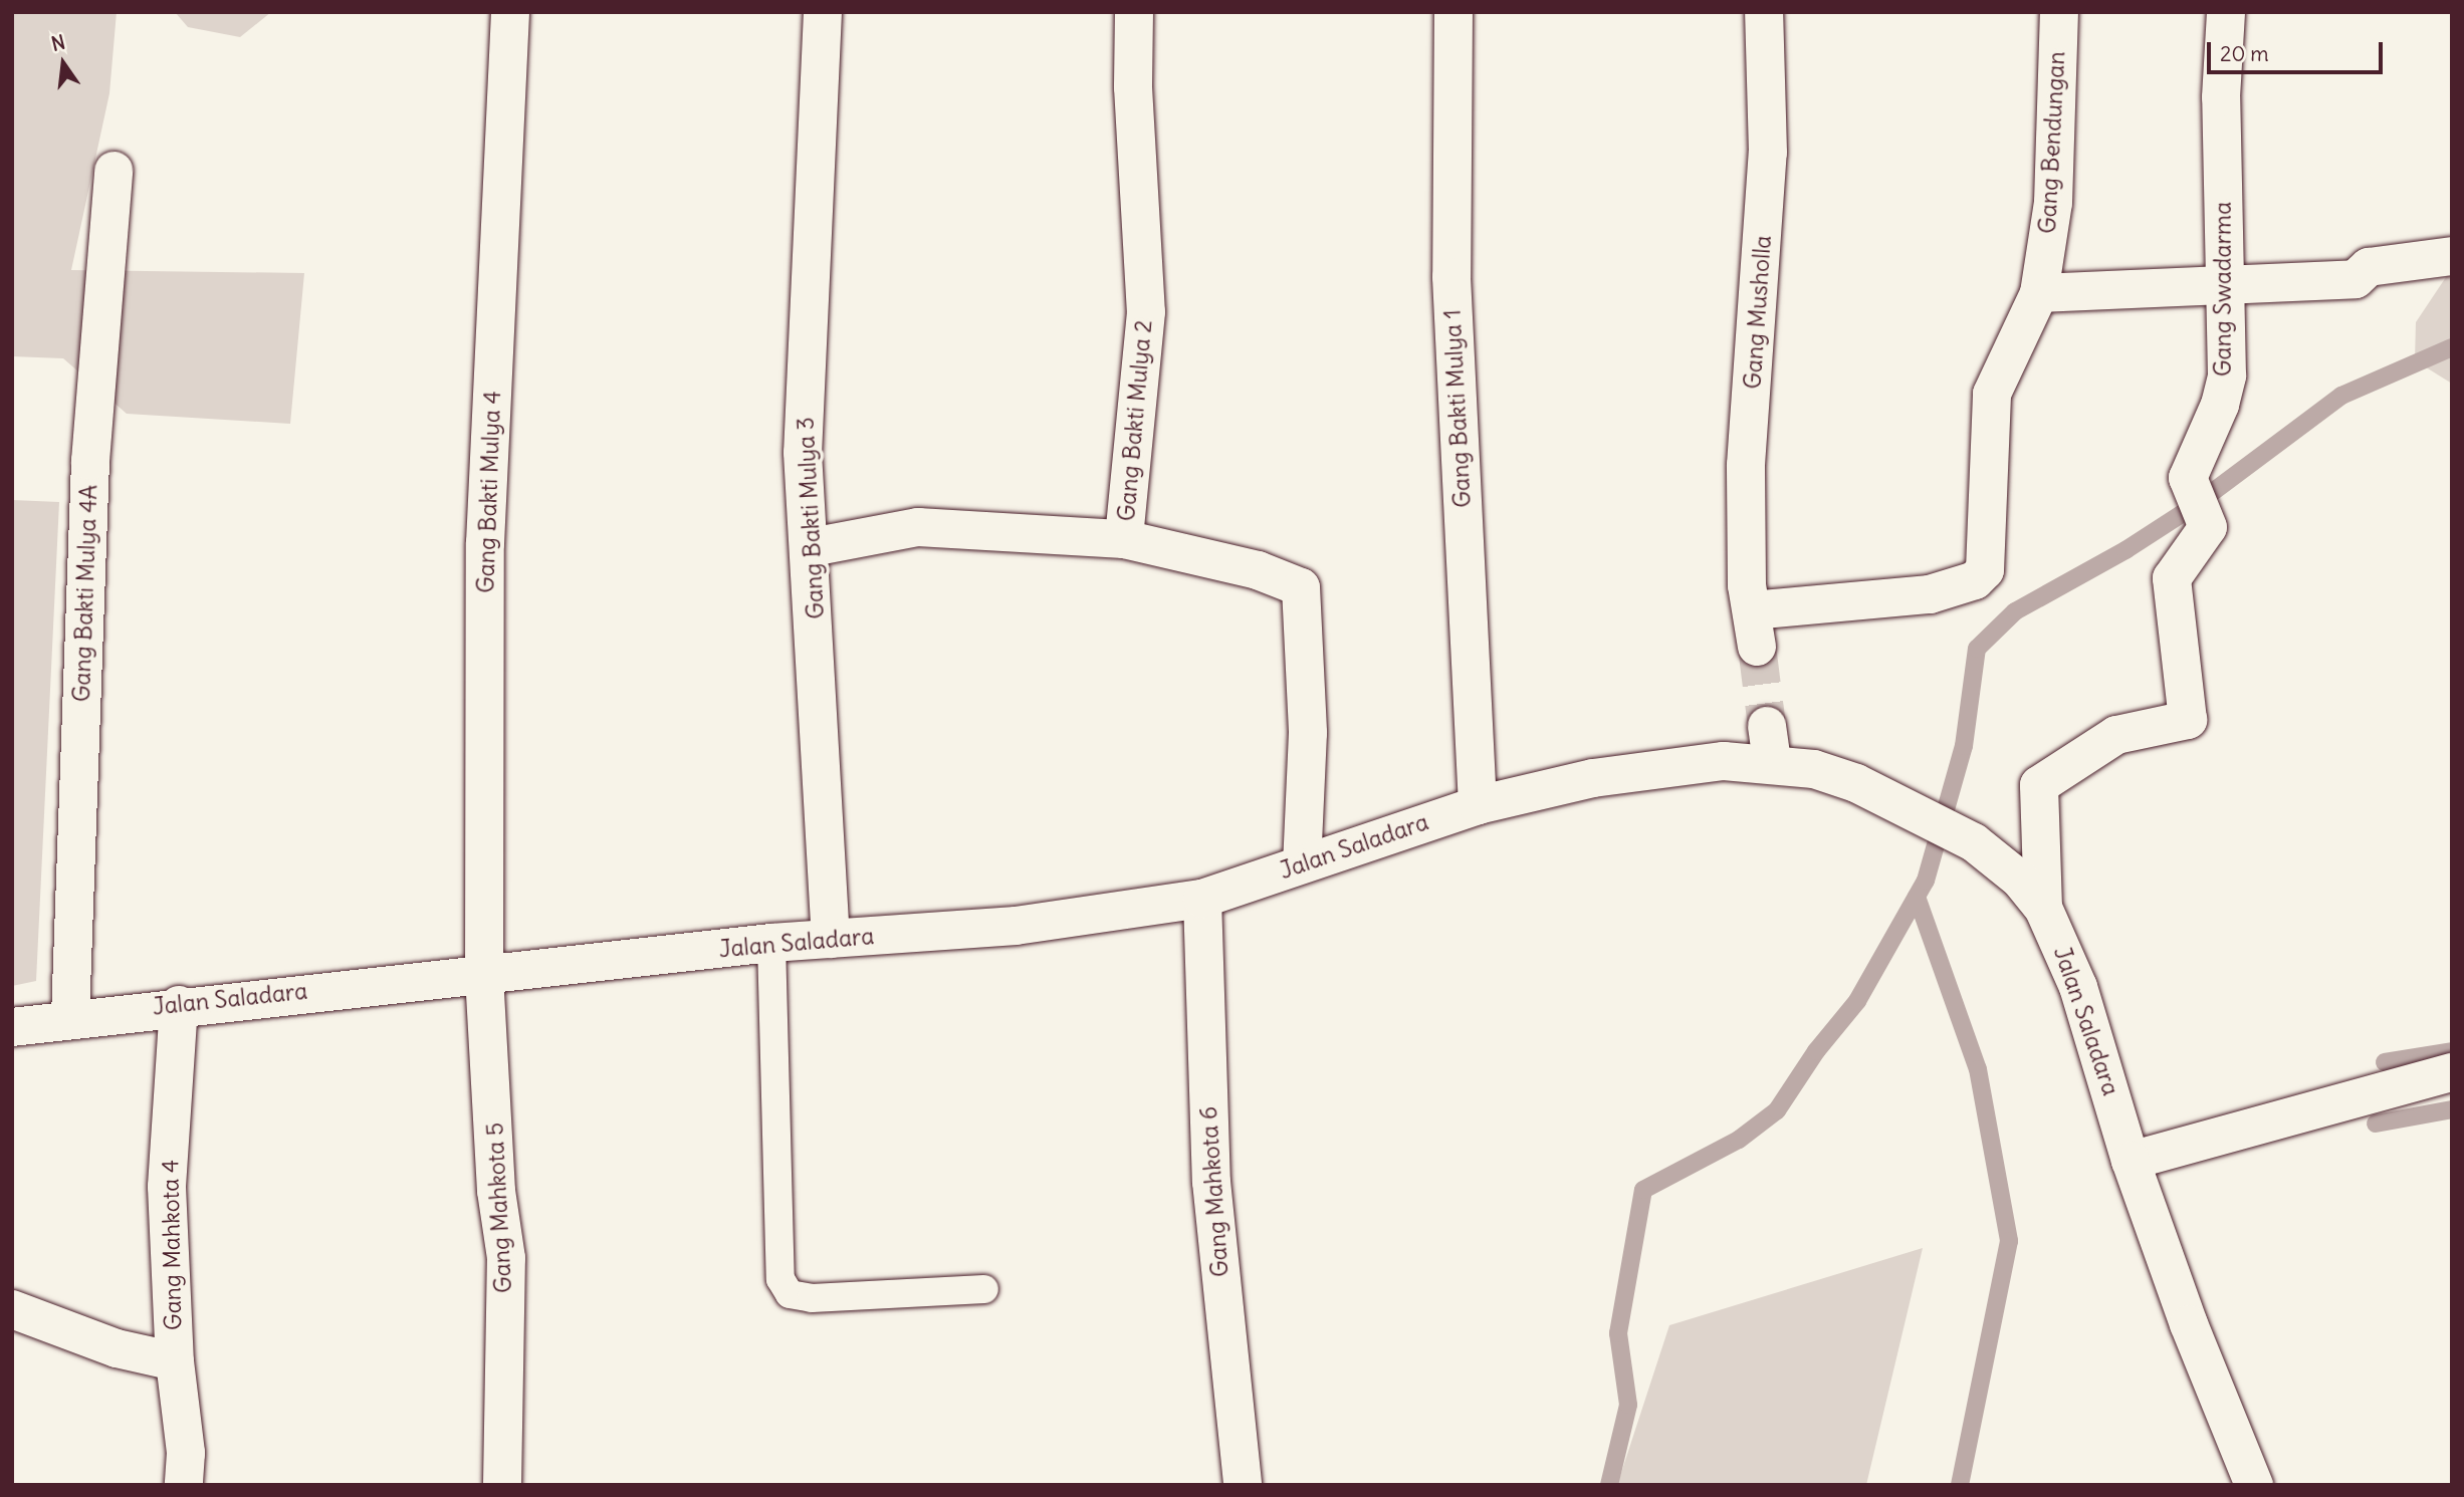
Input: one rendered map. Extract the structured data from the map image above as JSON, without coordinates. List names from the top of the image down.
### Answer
{
  "streets": {
    "street": [
      "Gang Bendungan",
      "Gang Swadarma",
      "Gang Musholla",
      "Gang Bakti Mulya 1",
      "Gang Bakti Mulya 2",
      "Gang Bakti Mulya 4",
      "Gang Bakti Mulya 3",
      "Gang Bakti Mulya 4A",
      "Jalan Saladara",
      "Gang Mahkota 6",
      "Gang Mahkota 5",
      "Gang Mahkota 4"
    ]
  },
  "crossings": [
    ["Gang Bendungan", "Gang Musholla"],
    ["Gang Swadarma", "Jalan Saladara"],
    ["Gang Bakti Mulya 1", "Jalan Saladara"],
    ["Gang Bakti Mulya 2", "Jalan Saladara"],
    ["Gang Bakti Mulya 4", "Jalan Saladara"],
    ["Gang Bakti Mulya 4", "Gang Mahkota 5"],
    ["Gang Bakti Mulya 3", "Jalan Saladara"],
    ["Gang Bakti Mulya 4A", "Jalan Saladara"],
    ["Jalan Saladara", "Gang Mahkota 6"],
    ["Jalan Saladara", "Gang Mahkota 5"],
    ["Jalan Saladara", "Gang Mahkota 4"]
  ],
  "scale_bar": "20 m",
  "north": "top"
}
